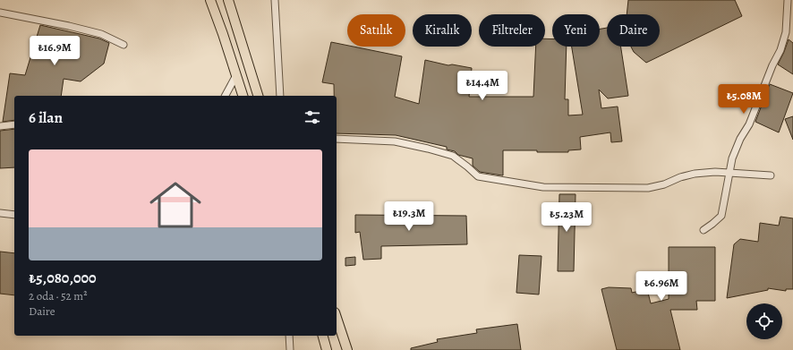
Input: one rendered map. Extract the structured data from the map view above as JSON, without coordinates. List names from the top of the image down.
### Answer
{
  "page": {
    "chip": [
      "Satılık",
      "Kiralık",
      "Filtreler",
      "Yeni",
      "Daire"
    ],
    "price": [
      "₺16.9M",
      "₺14.4M",
      "₺5.08M",
      "₺19.3M",
      "₺5.23M",
      "₺6.96M"
    ],
    "heading": "6 ilan",
    "list": [
      {
        "name": "₺5,080,000",
        "note": "2 oda · 52 m² · Daire"
      }
    ]
  }
}
